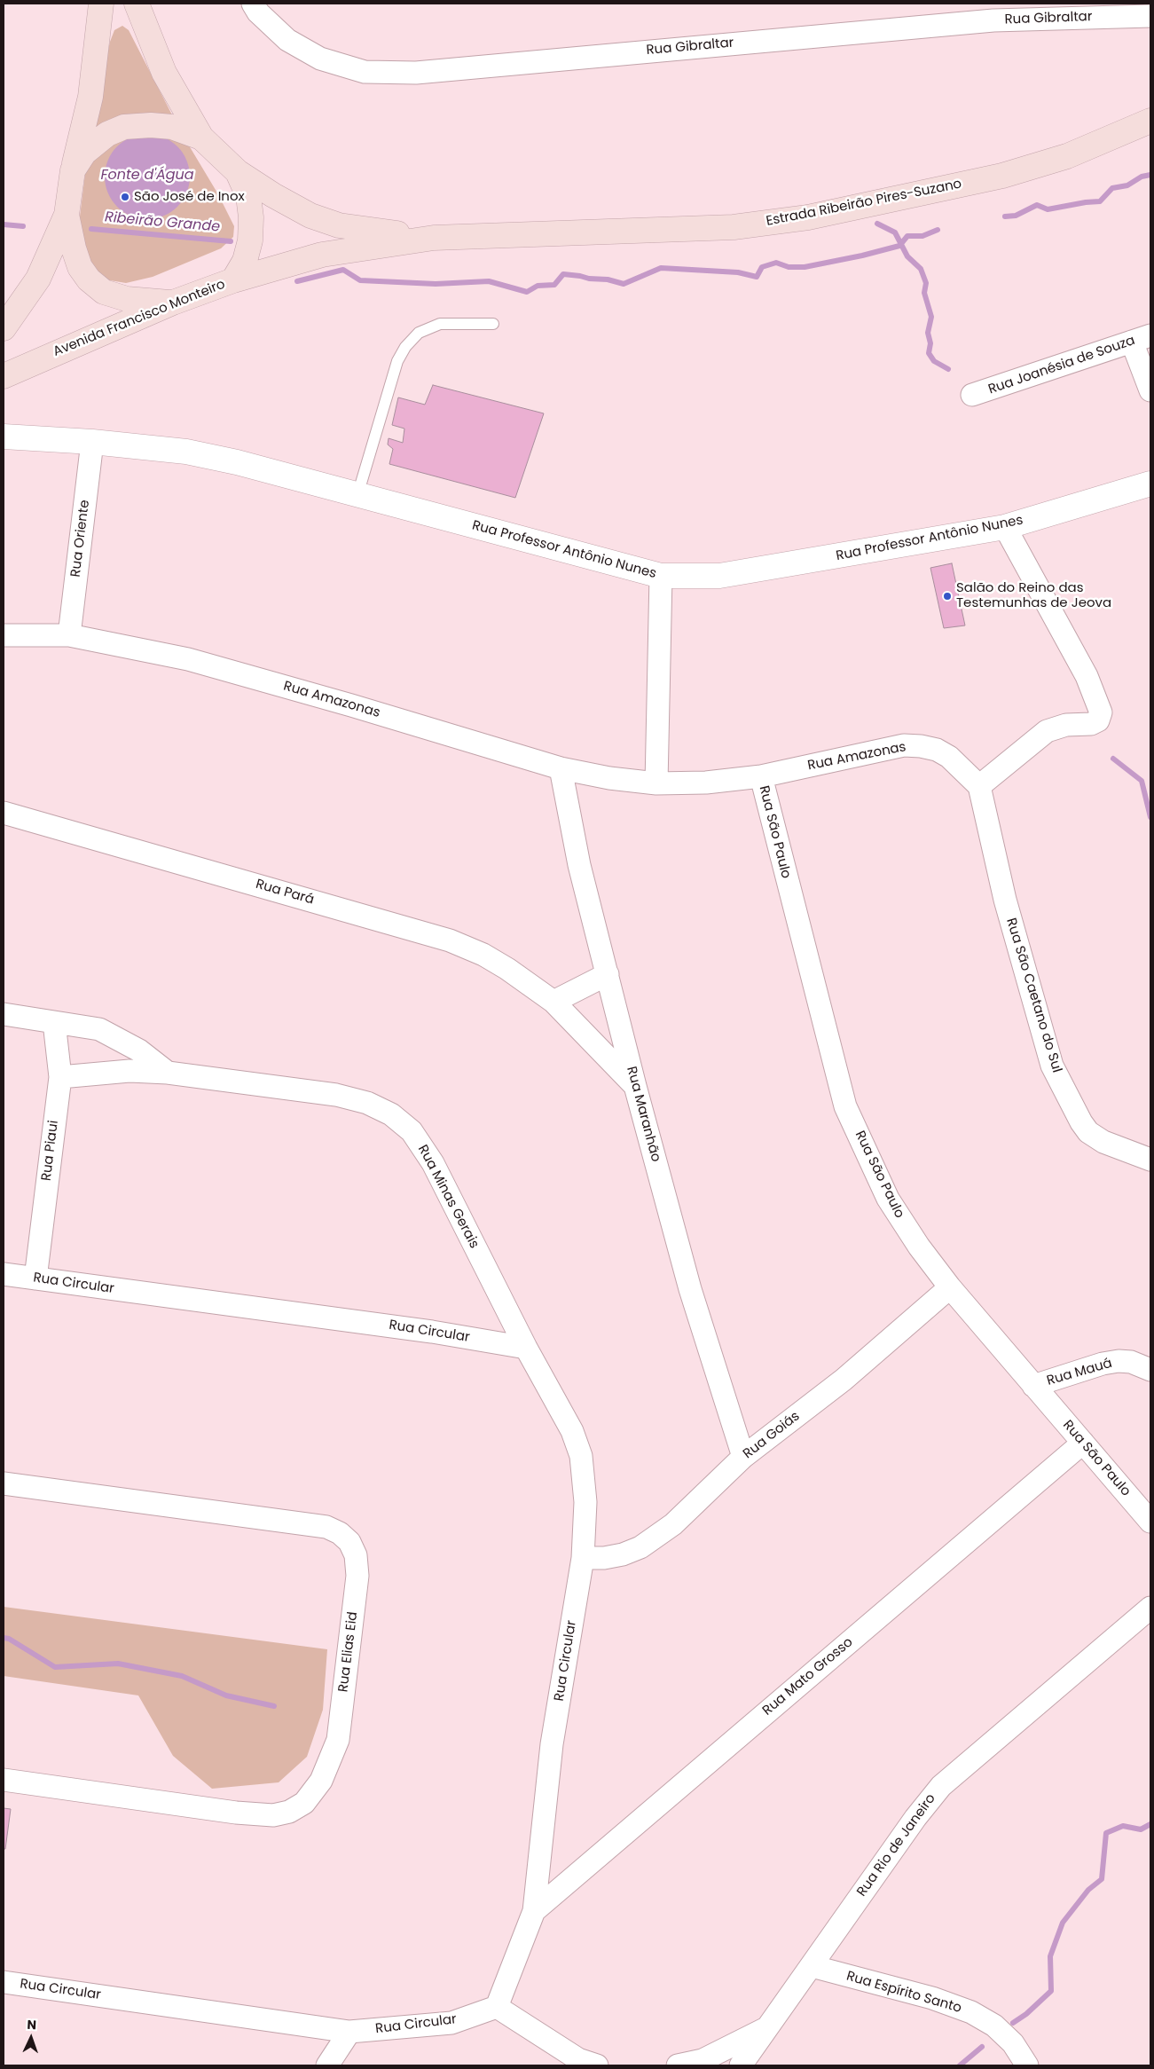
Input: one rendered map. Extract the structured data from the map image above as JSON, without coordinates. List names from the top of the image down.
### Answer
{
  "streets": {
    "main road": ["Estrada Ribeirão Pires-Suzano", "Avenida Francisco Monteiro"],
    "street": [
      "Rua Gibraltar",
      "Rua Joanésia de Souza",
      "Rua Oriente",
      "Rua Professor Antônio Nunes",
      "Rua Amazonas",
      "Rua São Paulo",
      "Rua Pará",
      "Rua São Caetano do Sul",
      "Rua Maranhão",
      "Rua Piaui",
      "Rua Minas Gerais",
      "Rua Circular",
      "Rua Mauá",
      "Rua Goiás",
      "Rua Elias Eid",
      "Rua Mato Grosso",
      "Rua Rio de Janeiro",
      "Rua Espírito Santo"
    ]
  },
  "crossings": [
    ["Estrada Ribeirão Pires-Suzano", "Avenida Francisco Monteiro"],
    ["Rua Oriente", "Rua Professor Antônio Nunes"],
    ["Rua Oriente", "Rua Amazonas"],
    ["Rua Amazonas", "Rua São Paulo"],
    ["Rua Amazonas", "Rua São Caetano do Sul"],
    ["Rua Amazonas", "Rua Maranhão"],
    ["Rua São Paulo", "Rua Mauá"],
    ["Rua São Paulo", "Rua Goiás"],
    ["Rua São Paulo", "Rua Mato Grosso"],
    ["Rua Pará", "Rua Maranhão"],
    ["Rua Maranhão", "Rua Goiás"],
    ["Rua Piaui", "Rua Minas Gerais"],
    ["Rua Piaui", "Rua Circular"],
    ["Rua Minas Gerais", "Rua Circular"],
    ["Rua Circular", "Rua Goiás"],
    ["Rua Circular", "Rua Mato Grosso"],
    ["Rua Rio de Janeiro", "Rua Espírito Santo"]
  ],
  "water": ["Fonte d'Água", "Ribeirão Grande"],
  "places": ["São José de Inox", "Salão do Reino das Testemunhas de Jeova"],
  "north": "top"
}
